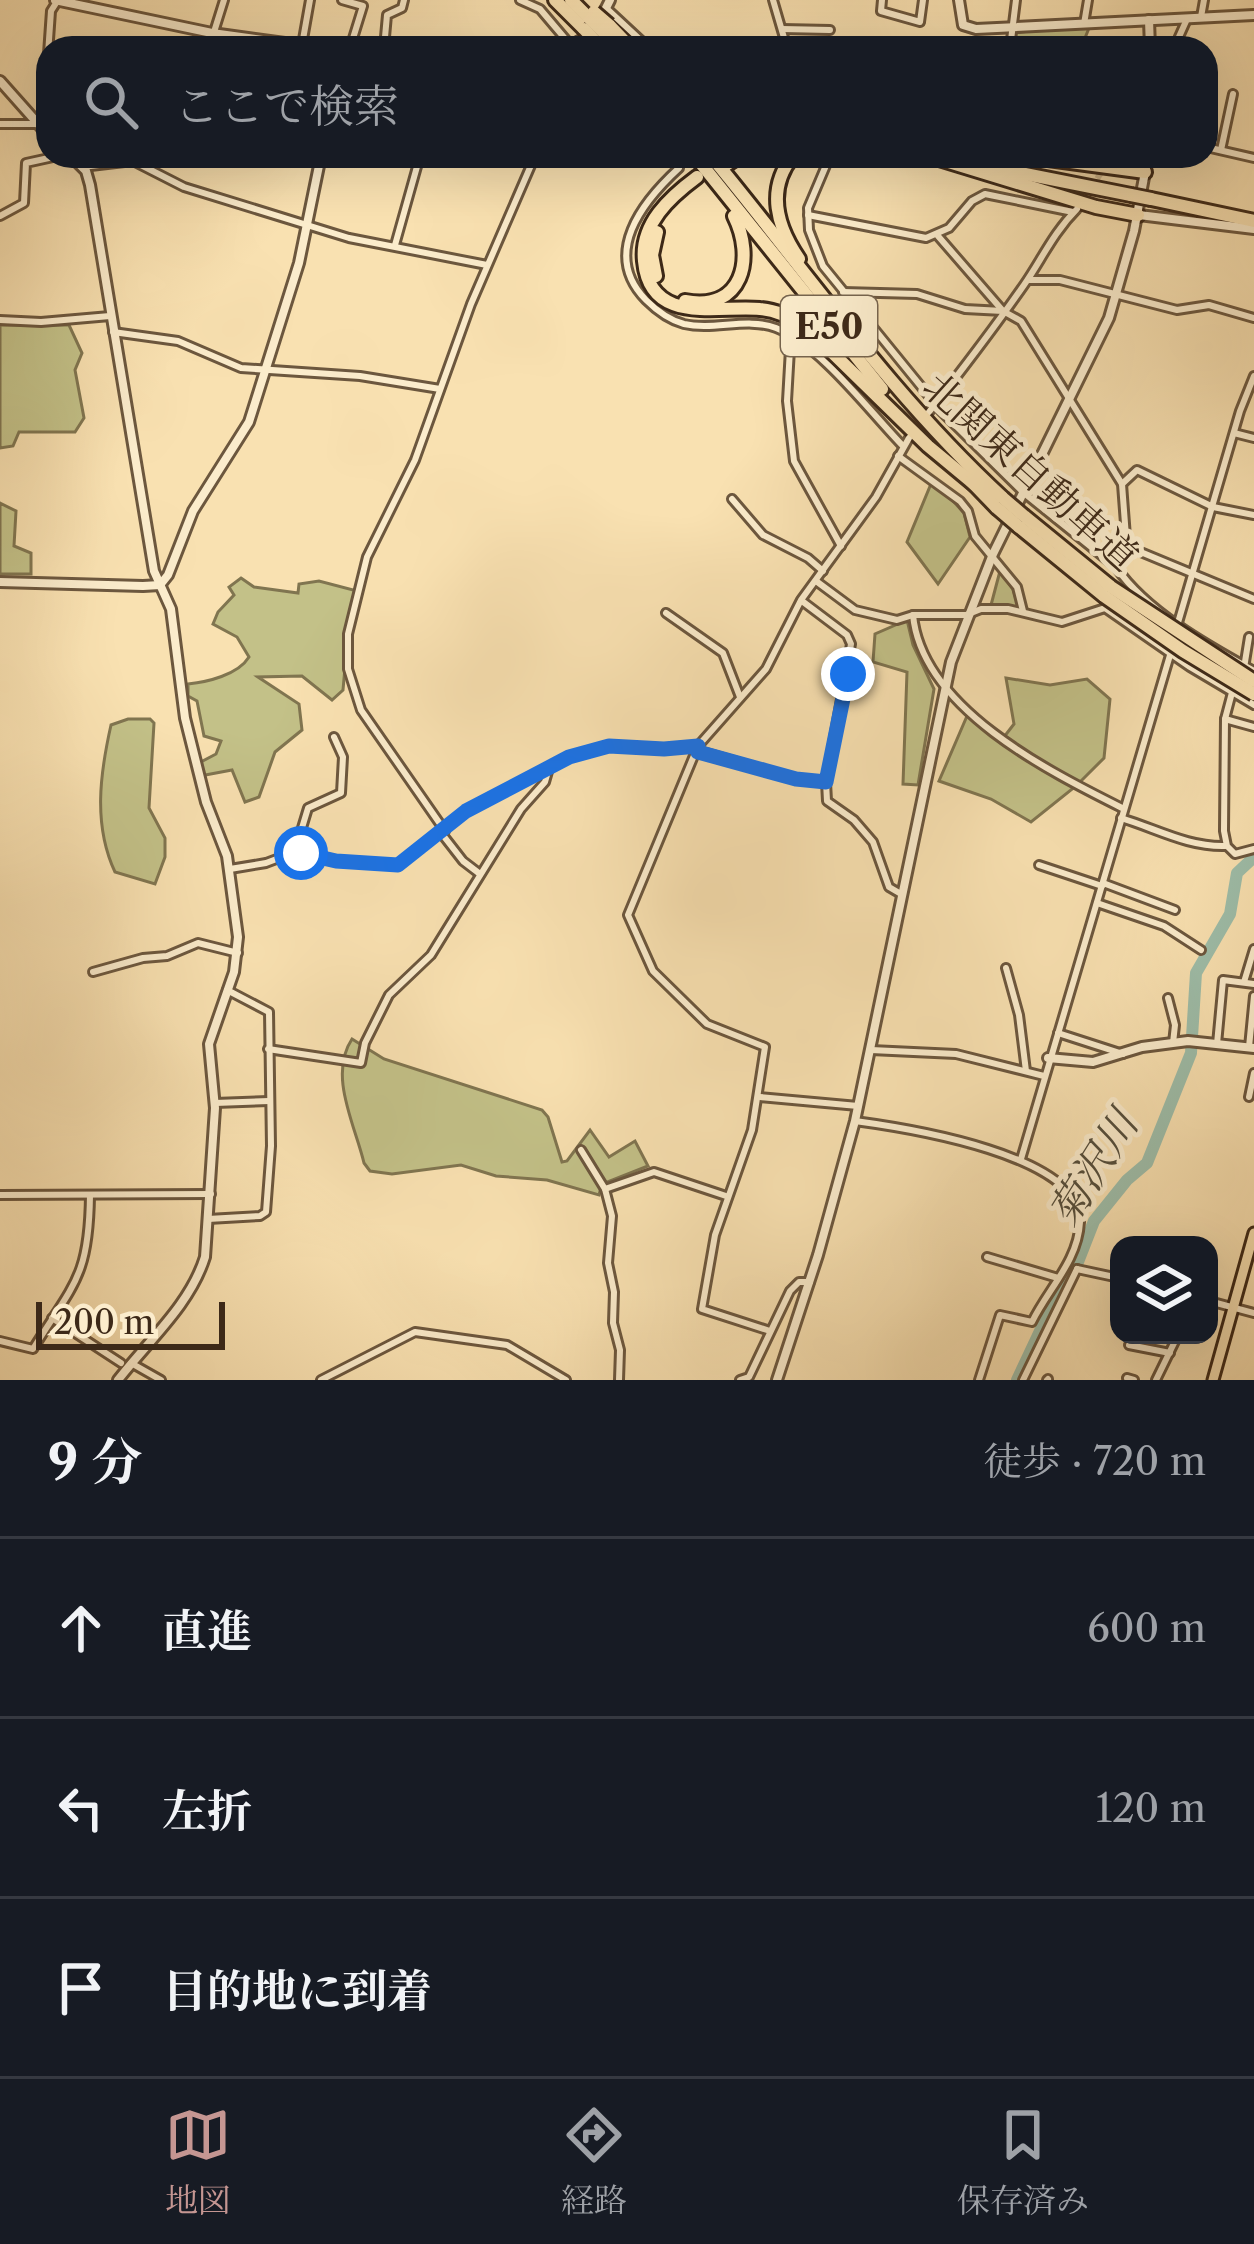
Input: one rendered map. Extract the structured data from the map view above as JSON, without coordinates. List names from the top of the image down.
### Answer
{
  "streets": {
    "highway": ["E50", "北関東自動車道"]
  },
  "water": ["菊沢川"],
  "scale_bar": "200 m",
  "page": {
    "search": "ここで検索",
    "scale": "200 m",
    "heading": ["9 分", "徒歩 · 720 m"],
    "list": [
      ["直進", "600 m"],
      ["左折", "120 m"],
      "目的地に到着"
    ],
    "nav": ["地図", "経路", "保存済み"]
  }
}
